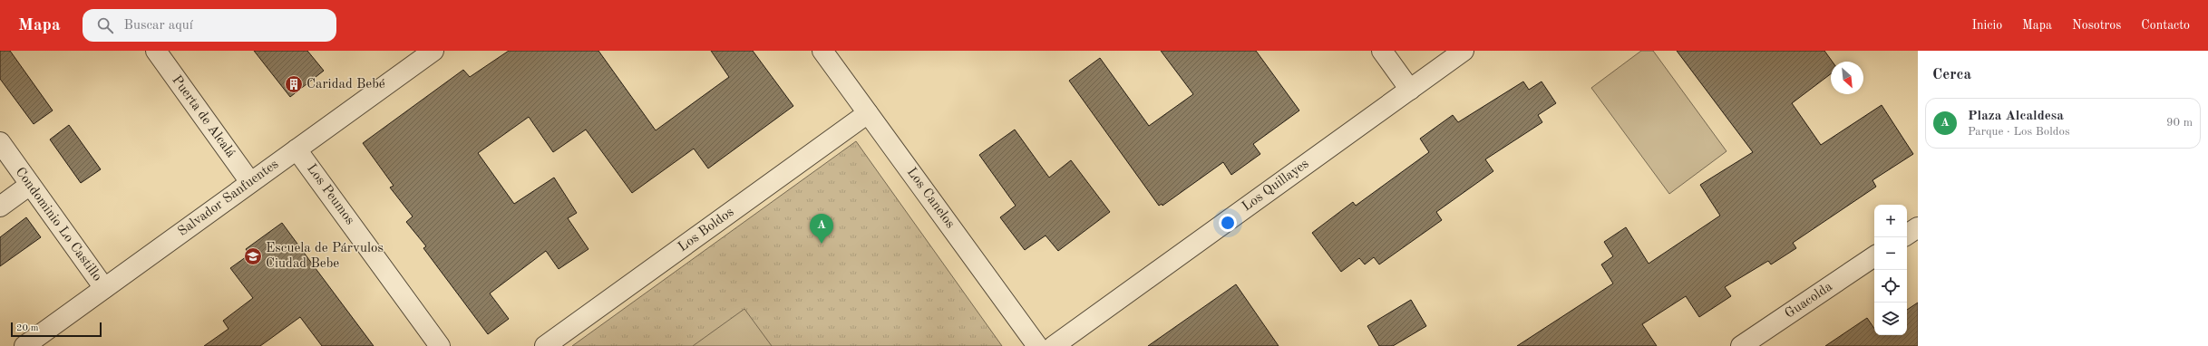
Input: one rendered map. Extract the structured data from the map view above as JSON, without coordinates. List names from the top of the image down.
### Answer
{
  "streets": {
    "street": [
      "Puerta de Alcalá",
      "Los Quillayes",
      "Los Peumos",
      "Salvador Sanfuentes",
      "Los Canelos",
      "Condominio Lo Castillo",
      "Los Boldos",
      "Guacolda"
    ]
  },
  "crossings": [
    ["Puerta de Alcalá", "Salvador Sanfuentes"],
    ["Los Peumos", "Salvador Sanfuentes"],
    ["Salvador Sanfuentes", "Condominio Lo Castillo"],
    ["Los Canelos", "Los Boldos"]
  ],
  "places": {
    "building": ["Caridad Bebé"],
    "school or university": ["Escuela de Párvulos Ciudad Bebe"]
  },
  "scale_bar": "20 m",
  "north": "bottom right",
  "page": {
    "header": "Mapa",
    "search": "Buscar aquí",
    "nav": [
      "Inicio",
      "Mapa",
      "Nosotros",
      "Contacto"
    ],
    "heading": "Cerca",
    "list": [
      {
        "mark": "A",
        "name": "Plaza Alcaldesa",
        "note": "Parque · Los Boldos",
        "value": "90 m"
      }
    ],
    "map_buttons": ["+", "−"],
    "pins": "A",
    "scale": "20 m"
  }
}
